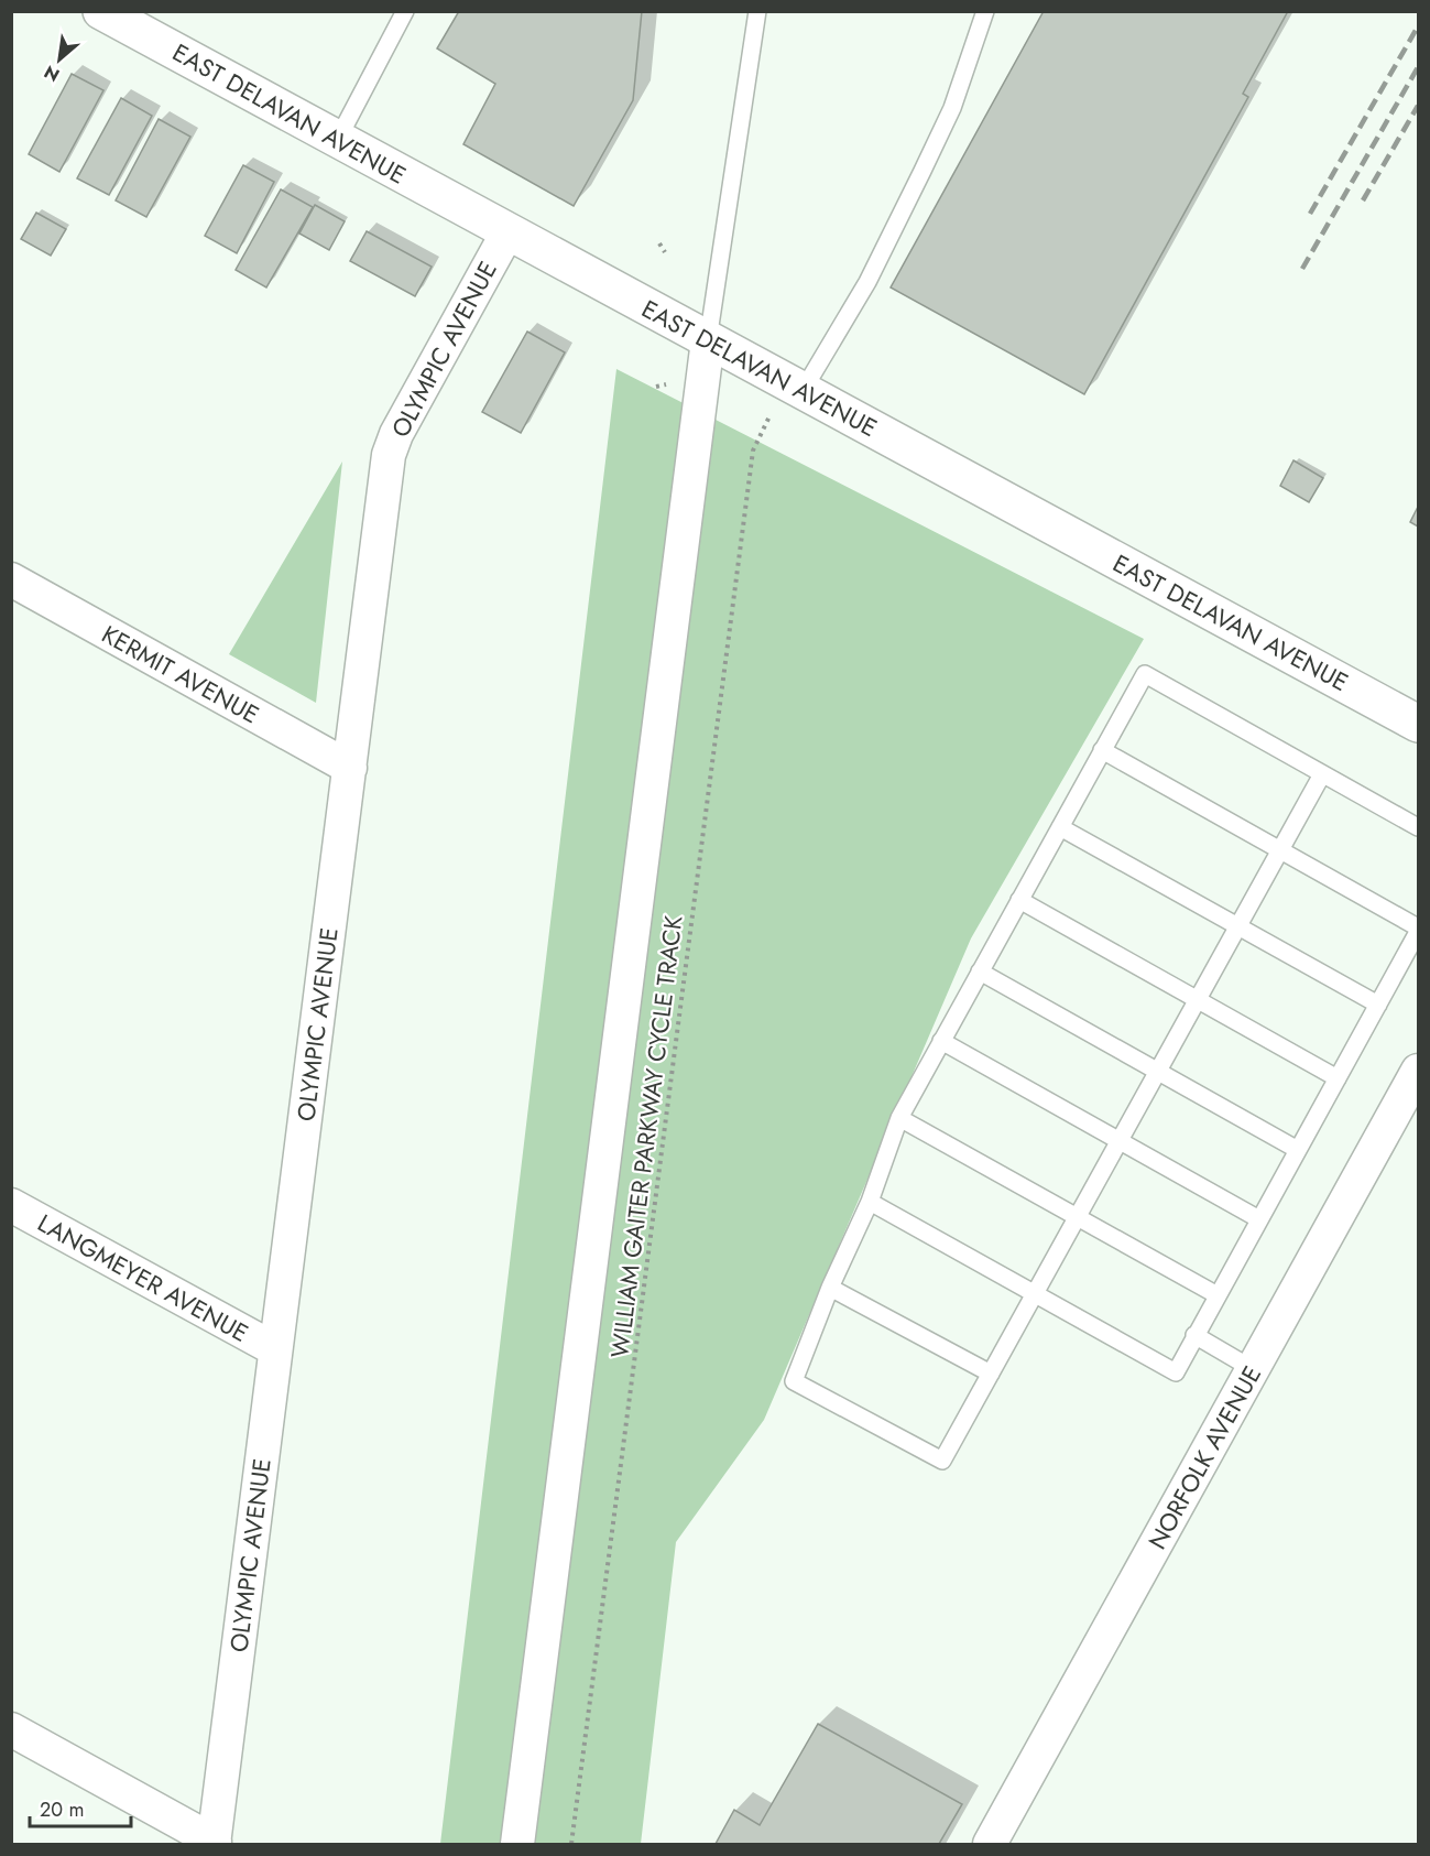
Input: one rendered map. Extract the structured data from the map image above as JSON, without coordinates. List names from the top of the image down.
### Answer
{
  "streets": {
    "street": [
      "EAST DELAVAN AVENUE",
      "OLYMPIC AVENUE",
      "KERMIT AVENUE",
      "LANGMEYER AVENUE",
      "NORFOLK AVENUE"
    ],
    "path": ["WILLIAM GAITER PARKWAY CYCLE TRACK"]
  },
  "crossings": [
    ["EAST DELAVAN AVENUE", "OLYMPIC AVENUE"],
    ["OLYMPIC AVENUE", "KERMIT AVENUE"],
    ["OLYMPIC AVENUE", "LANGMEYER AVENUE"]
  ],
  "scale_bar": "20 m",
  "north": "bottom left"
}
